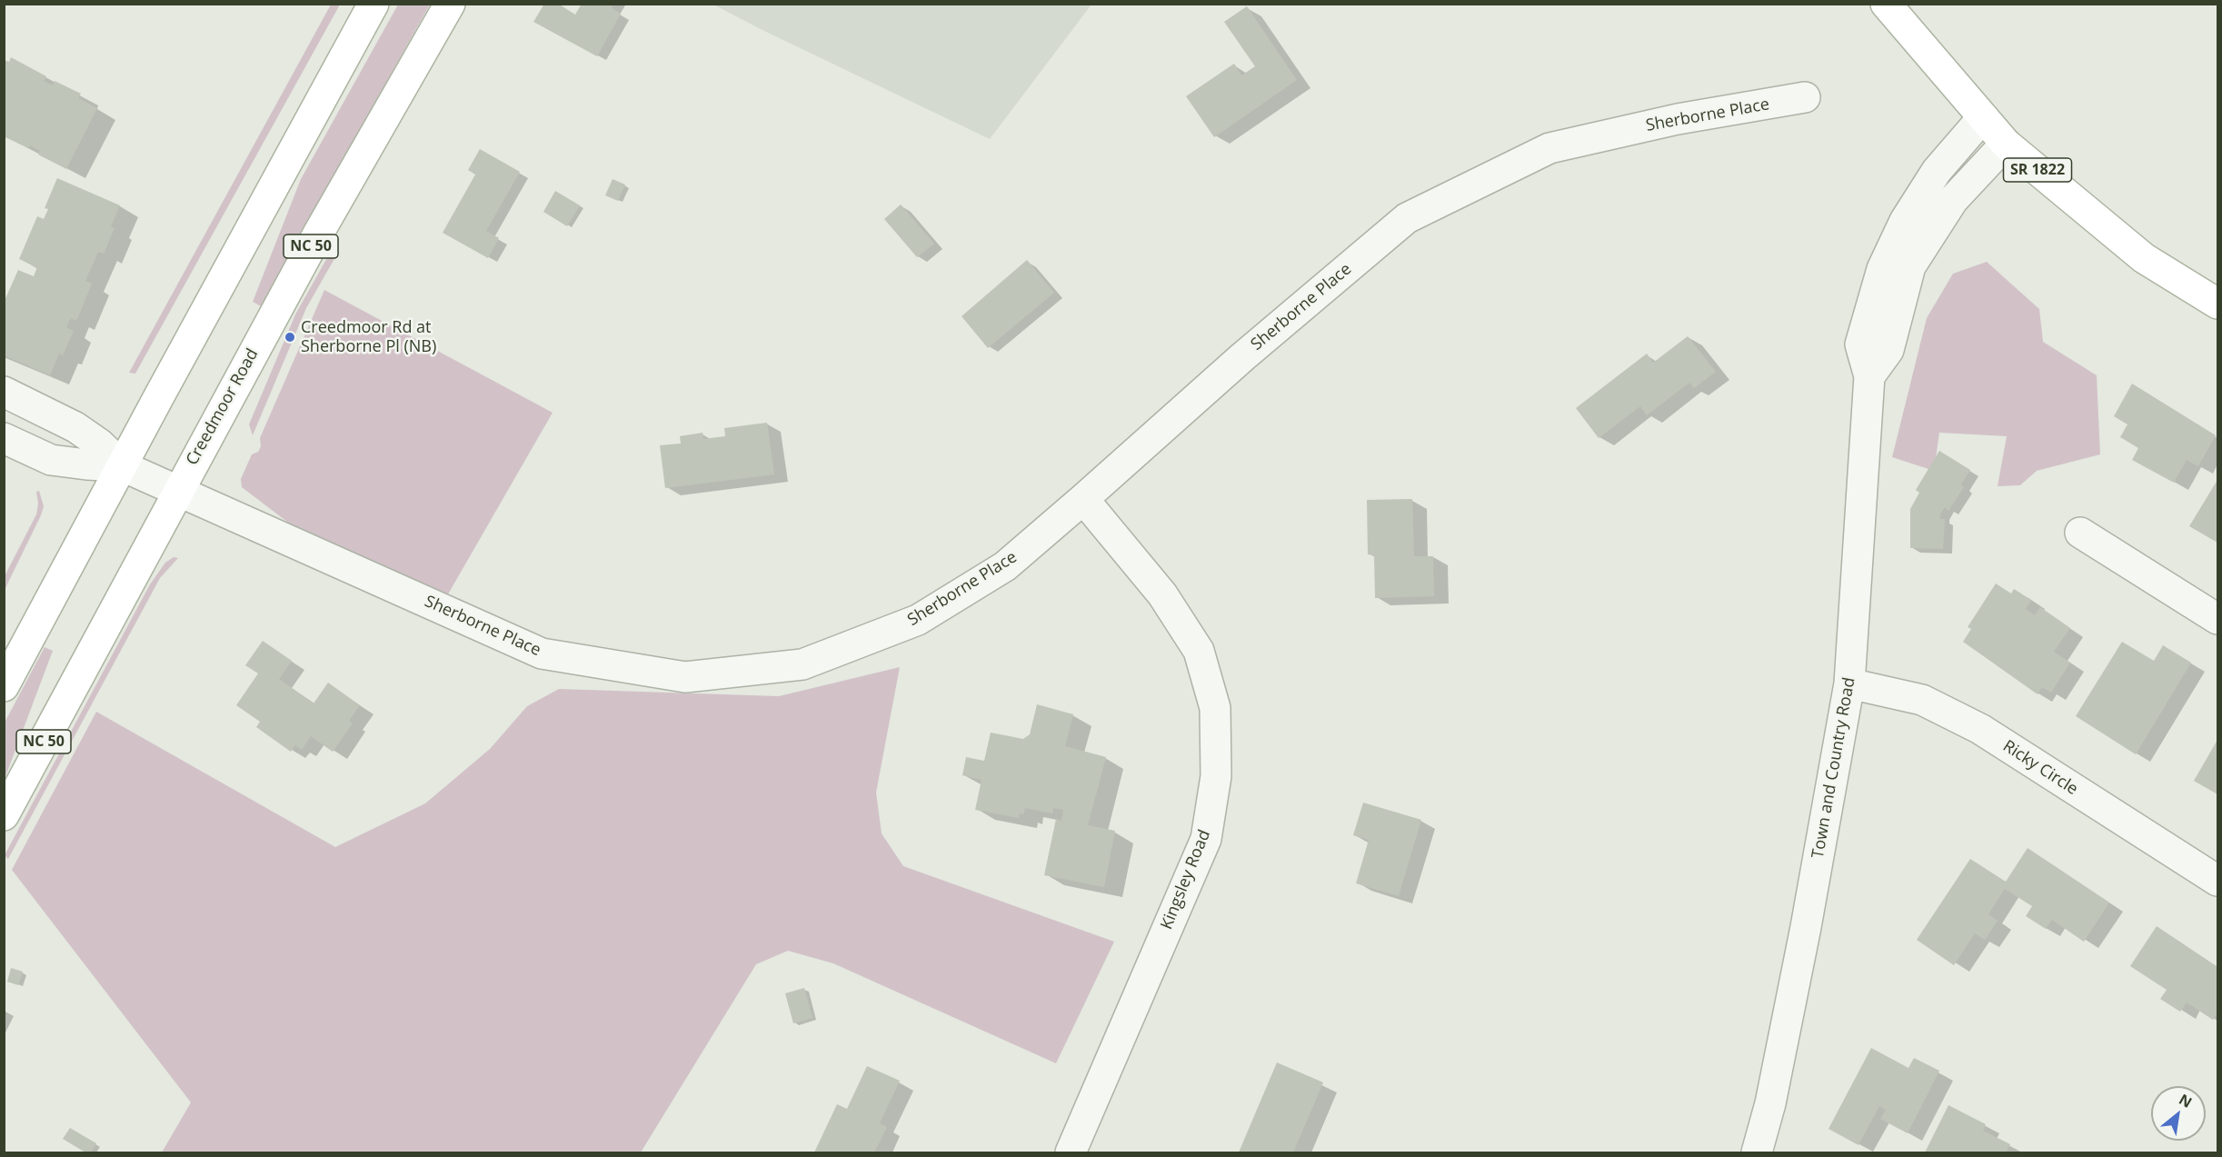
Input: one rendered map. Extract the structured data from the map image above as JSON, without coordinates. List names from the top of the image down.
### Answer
{
  "streets": {
    "main road": ["SR 1822", "NC 50", "Creedmoor Road"],
    "street": [
      "Sherborne Place",
      "Town and Country Road",
      "Ricky Circle",
      "Kingsley Road"
    ]
  },
  "crossings": [
    ["Sherborne Place", "Creedmoor Road"],
    ["Sherborne Place", "Kingsley Road"],
    ["SR 1822", "Town and Country Road"],
    ["Town and Country Road", "Ricky Circle"]
  ],
  "places": ["Creedmoor Rd at Sherborne Pl (NB)"],
  "north": "top right"
}
